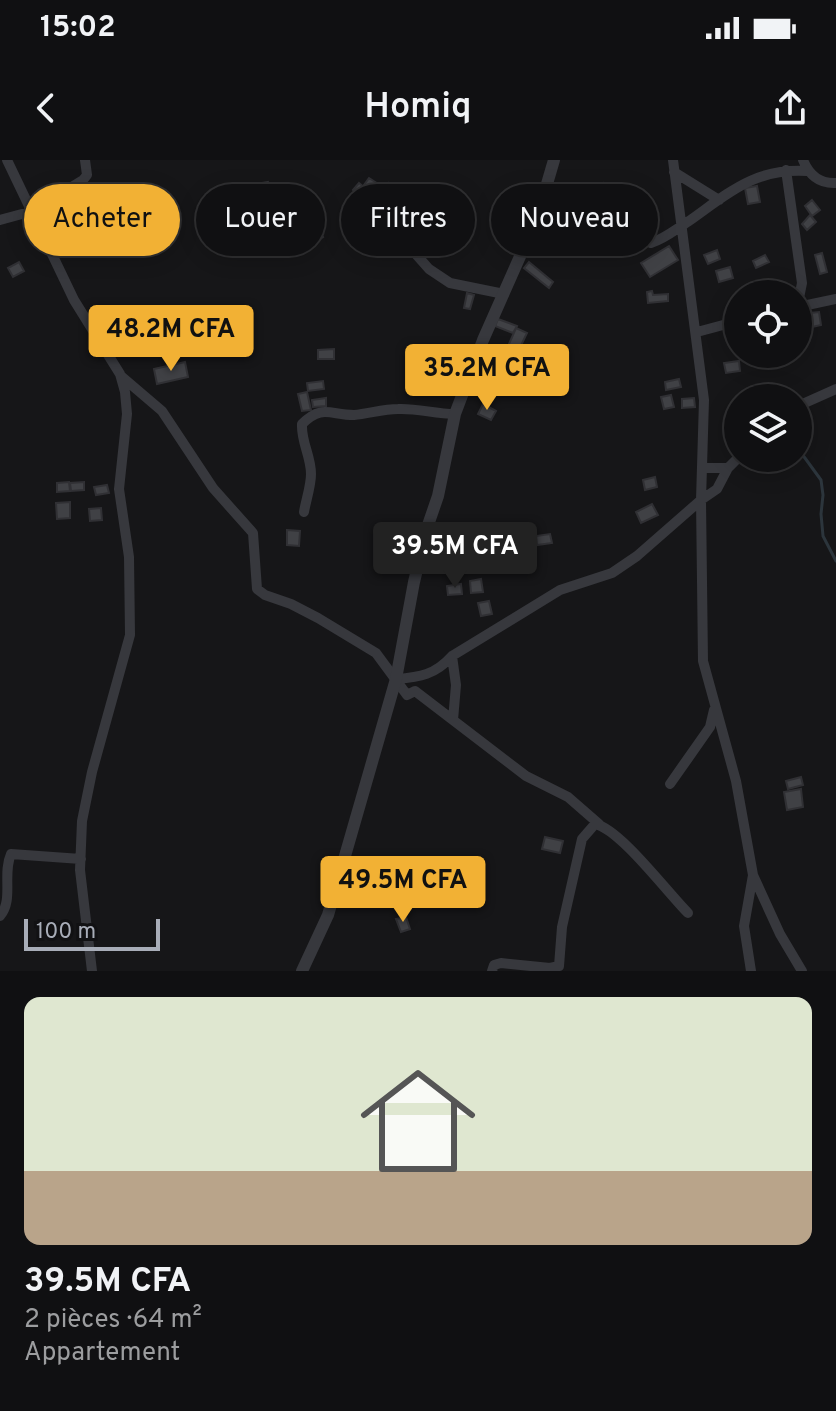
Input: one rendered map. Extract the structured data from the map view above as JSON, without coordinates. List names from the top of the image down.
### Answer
{
  "scale_bar": "100 m",
  "page": {
    "status": "15:02",
    "header": "Homiq",
    "chip": [
      "Acheter",
      "Louer",
      "Filtres",
      "Nouveau"
    ],
    "price": [
      "48.2M CFA",
      "35.2M CFA",
      "39.5M CFA",
      "49.5M CFA"
    ],
    "scale": "100 m",
    "list": [
      {
        "name": "39.5M CFA",
        "note": "2 pièces · 64 m² · Appartement"
      }
    ]
  }
}
